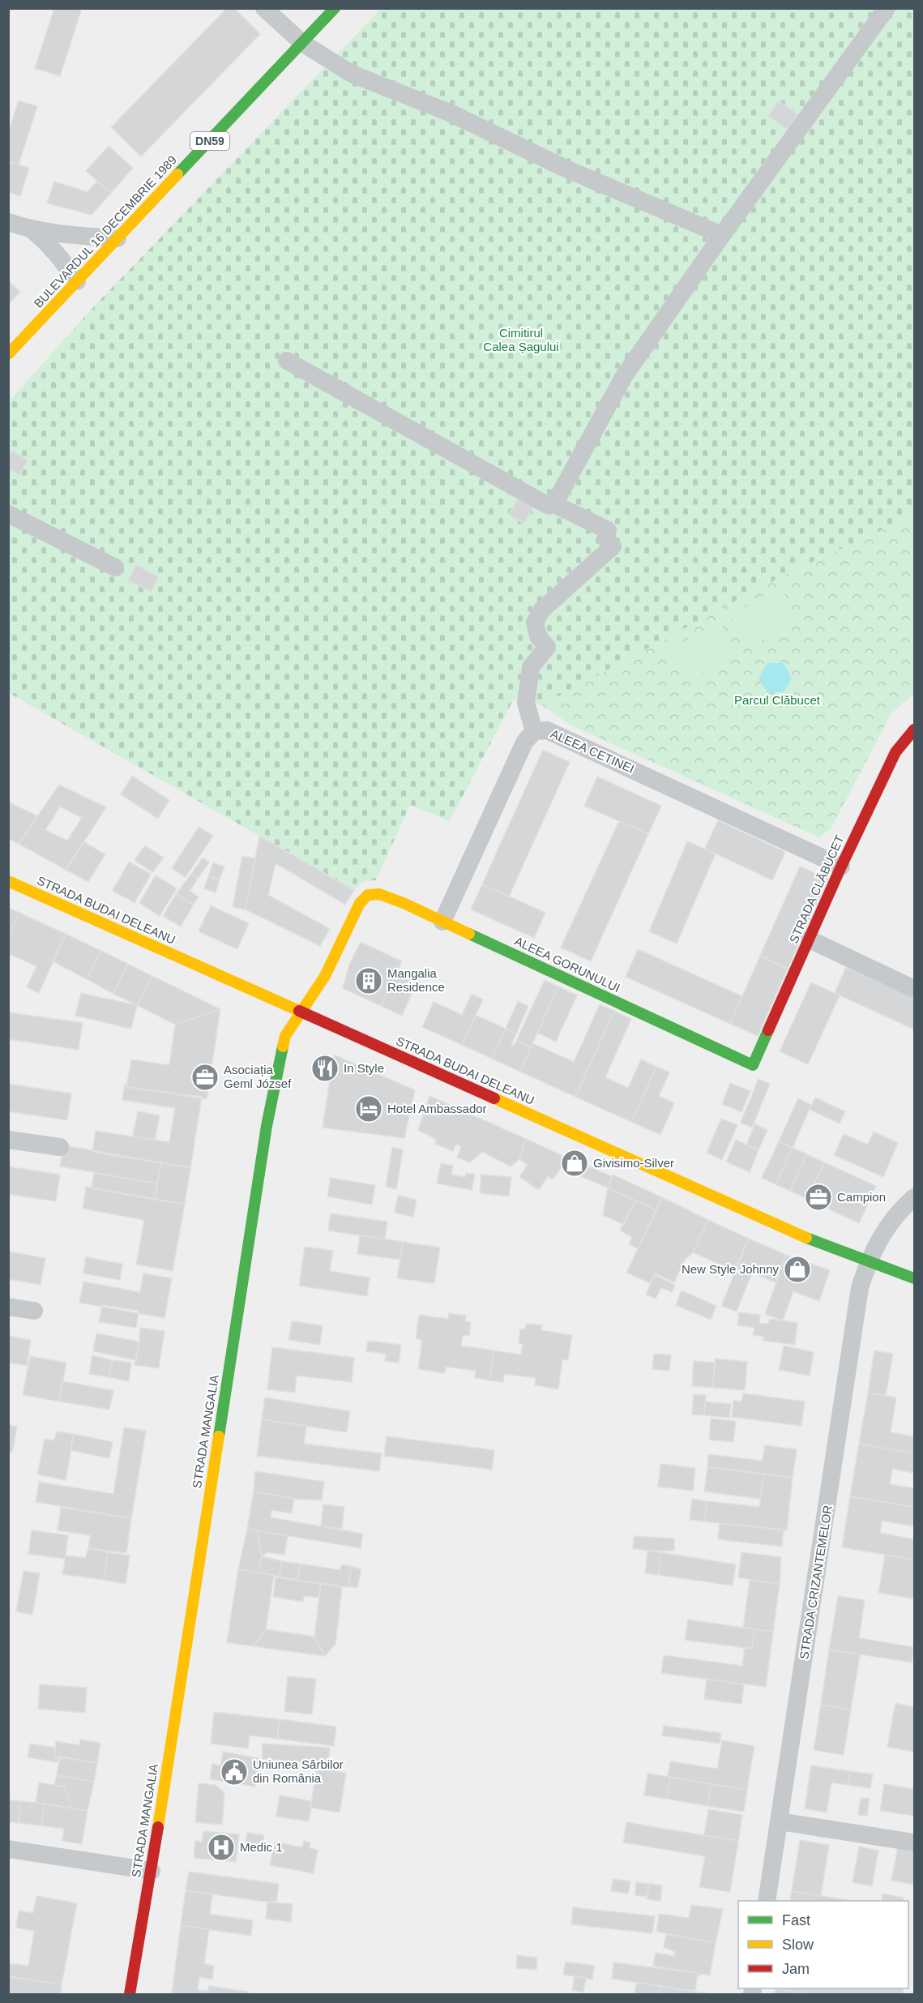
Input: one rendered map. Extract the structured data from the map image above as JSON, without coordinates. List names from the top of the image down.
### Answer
{
  "streets": {
    "street": [
      "DN59",
      "BULEVARDUL 16 DECEMBRIE 1989",
      "ALEEA CETINEI",
      "STRADA CLĂBUCET",
      "STRADA BUDAI DELEANU",
      "ALEEA GORUNULUI",
      "STRADA MANGALIA",
      "STRADA CRIZANTEMELOR"
    ]
  },
  "crossings": [
    ["DN59", "BULEVARDUL 16 DECEMBRIE 1989"],
    ["ALEEA CETINEI", "STRADA CLĂBUCET"],
    ["ALEEA CETINEI", "ALEEA GORUNULUI"],
    ["STRADA CLĂBUCET", "ALEEA GORUNULUI"],
    ["STRADA BUDAI DELEANU", "STRADA MANGALIA"],
    ["STRADA BUDAI DELEANU", "STRADA CRIZANTEMELOR"],
    ["ALEEA GORUNULUI", "STRADA MANGALIA"]
  ],
  "parks": ["Cimitirul Calea Șagului", "Parcul Clăbucet"],
  "places": {
    "building": ["Mangalia Residence"],
    "restaurant": ["In Style"],
    "office": ["Asociația Geml József", "Campion"],
    "hotel": ["Hotel Ambassador"],
    "shop": ["Givisimo-Silver", "New Style Johnny"],
    "public building": ["Uniunea Sârbilor din România"],
    "hospital": ["Medic 1"]
  },
  "legend": ["Fast", "Slow", "Jam"]
}
